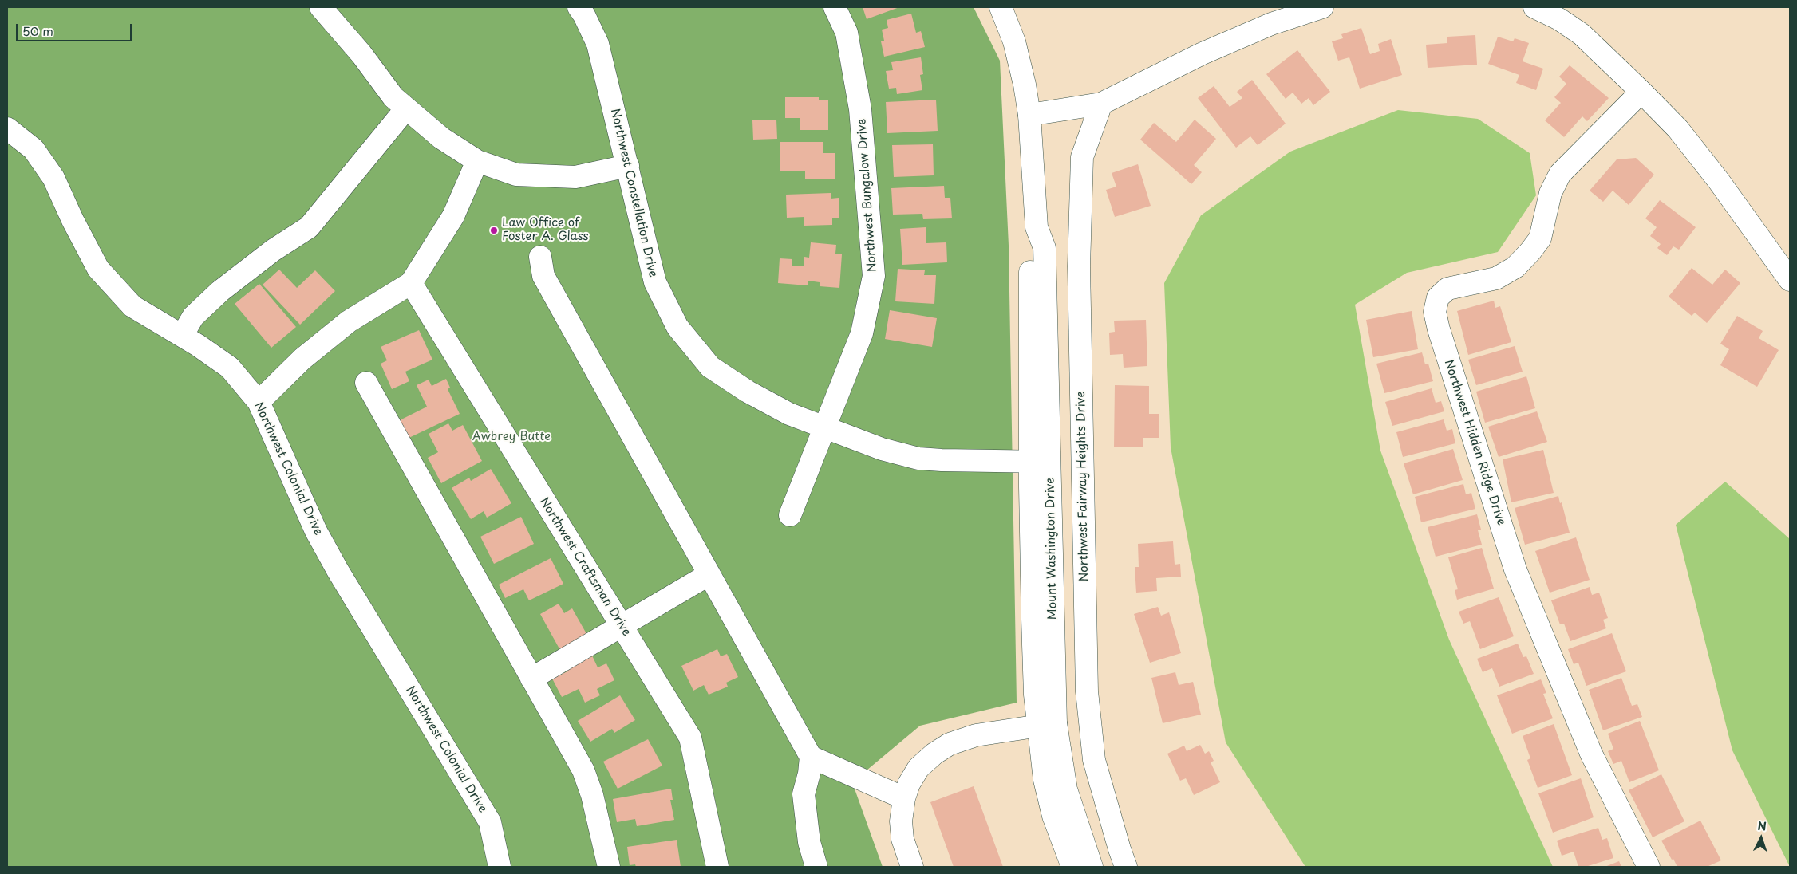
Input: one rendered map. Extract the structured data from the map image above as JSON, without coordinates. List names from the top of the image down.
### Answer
{
  "streets": {
    "street": [
      "Northwest Constellation Drive",
      "Northwest Bungalow Drive",
      "Northwest Hidden Ridge Drive",
      "Northwest Colonial Drive",
      "Northwest Fairway Heights Drive",
      "Mount Washington Drive",
      "Northwest Craftsman Drive"
    ]
  },
  "crossings": [
    ["Northwest Constellation Drive", "Northwest Bungalow Drive"],
    ["Northwest Constellation Drive", "Mount Washington Drive"]
  ],
  "parks": ["Awbrey Butte"],
  "places": ["Law Office of Foster A. Glass"],
  "scale_bar": "50 m",
  "north": "top"
}
